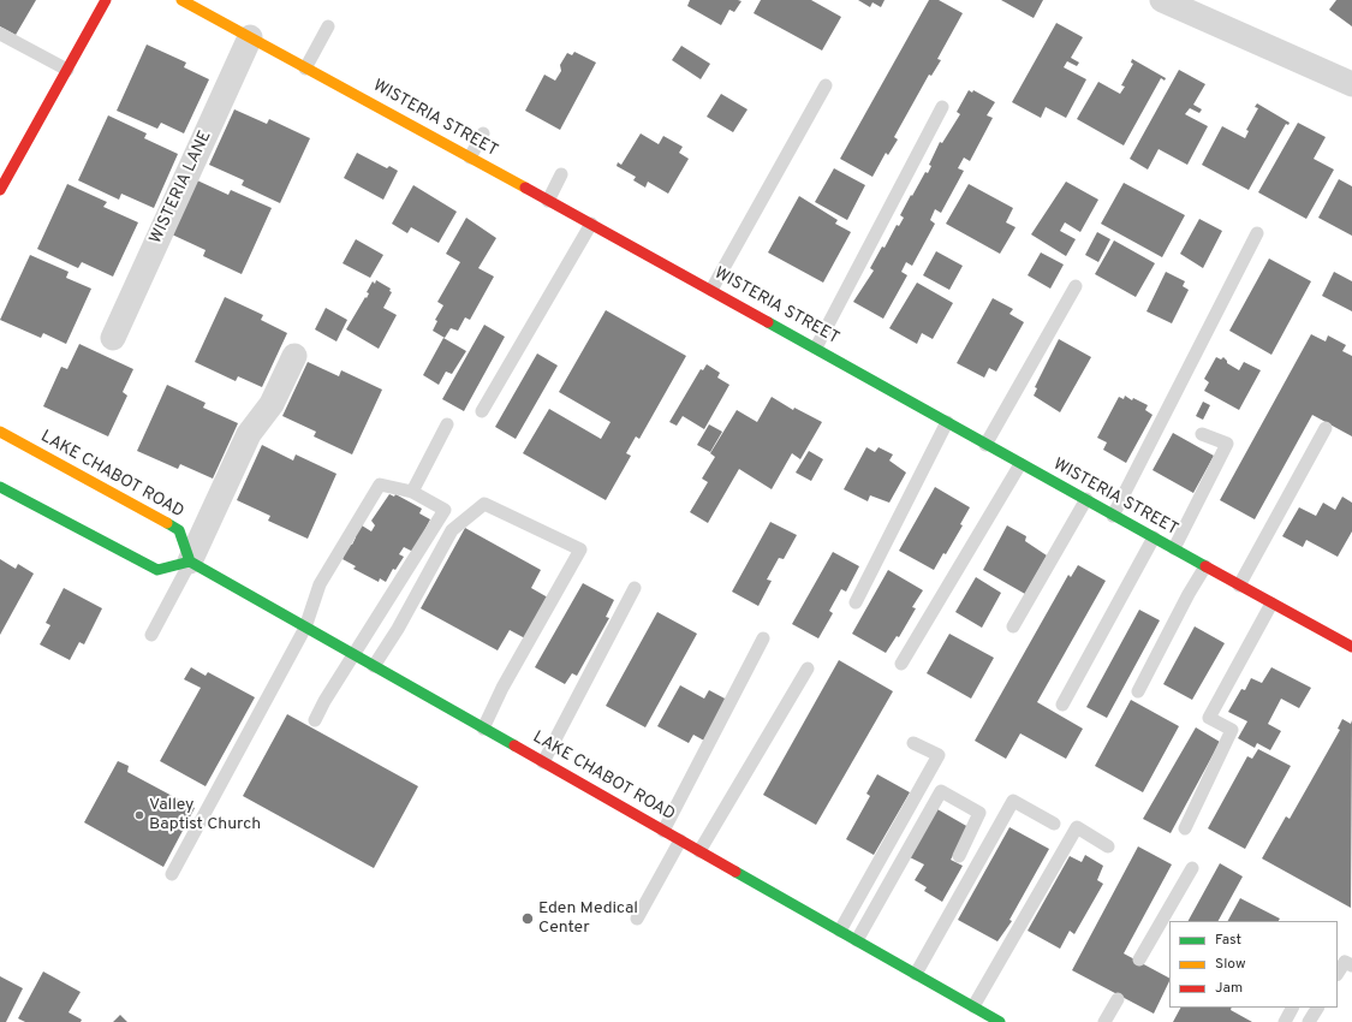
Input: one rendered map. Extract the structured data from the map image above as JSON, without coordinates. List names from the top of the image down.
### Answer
{
  "streets": {
    "street": ["WISTERIA STREET", "WISTERIA LANE", "LAKE CHABOT ROAD"]
  },
  "crossings": [
    ["WISTERIA STREET", "WISTERIA LANE"]
  ],
  "places": ["Valley Baptist Church", "Eden Medical Center"],
  "legend": ["Fast", "Slow", "Jam"]
}
